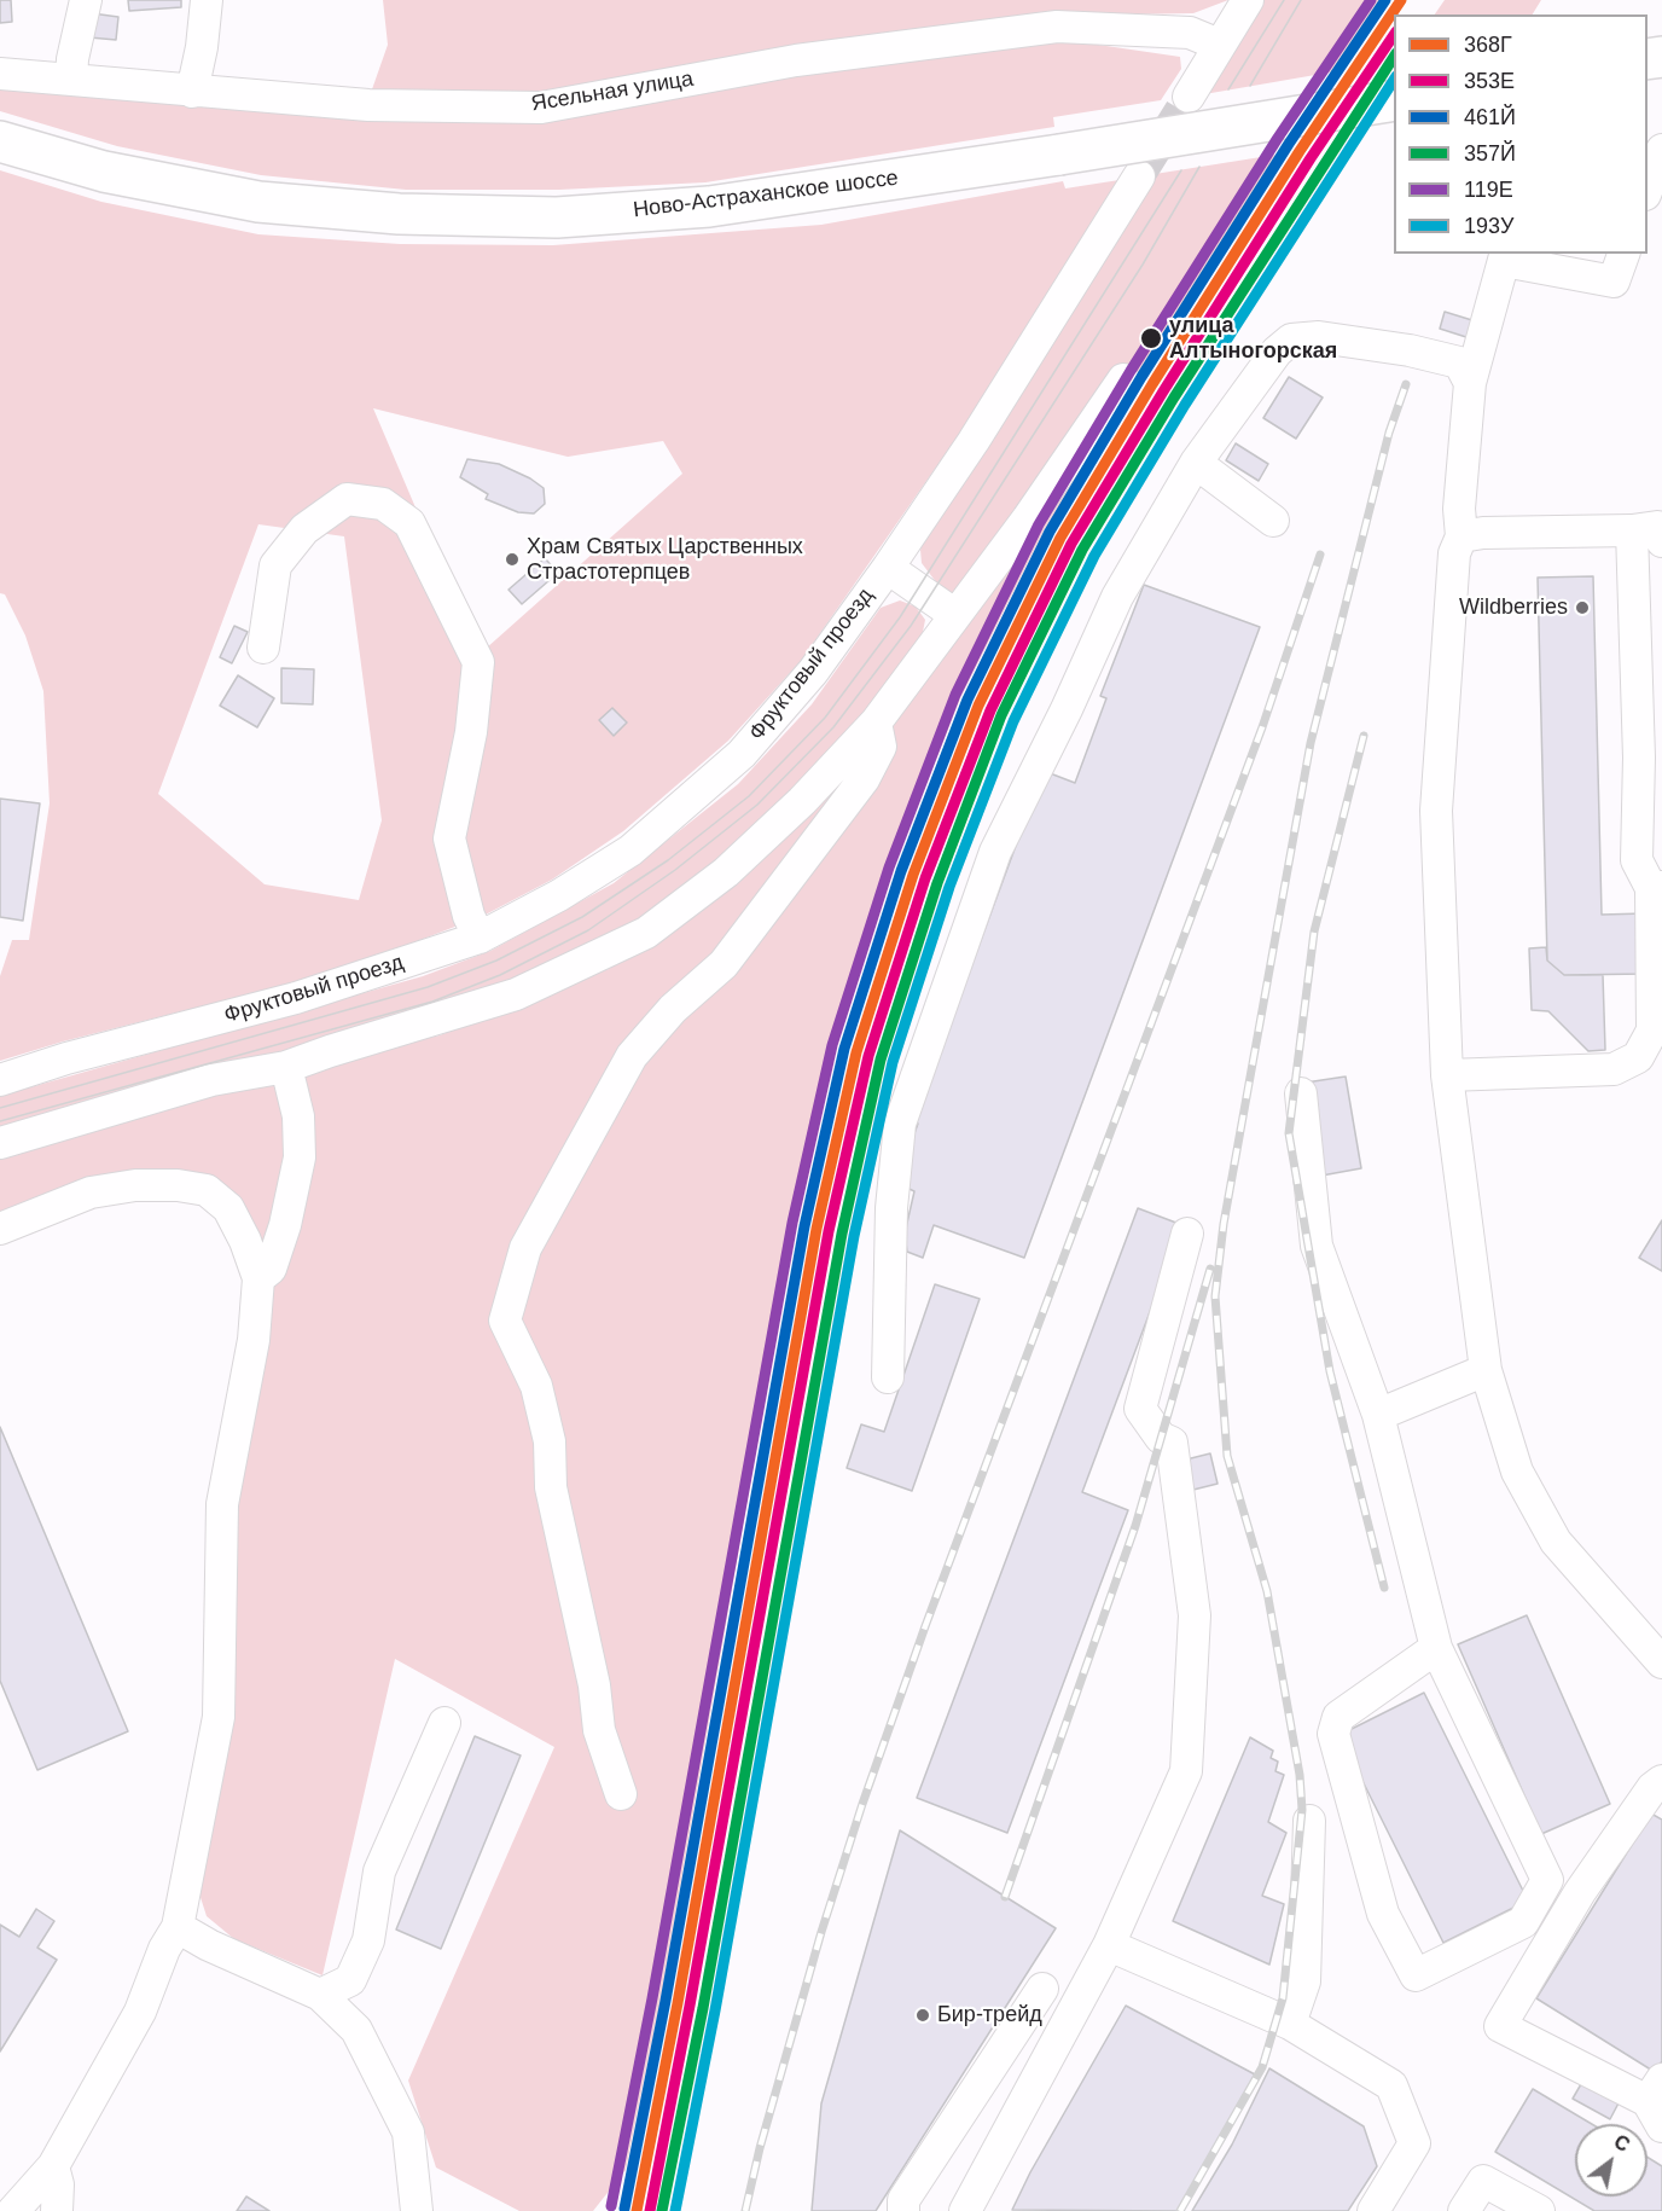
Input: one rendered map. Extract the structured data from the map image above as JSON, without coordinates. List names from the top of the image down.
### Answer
{
  "streets": {
    "main road": ["Ново-Астраханское шоссе"],
    "street": ["Ясельная улица", "Фруктовый проезд"]
  },
  "places": [
    "улица Алтыногорская",
    "Храм Святых Царственных Страстотерпцев",
    "Wildberries",
    "Бир-трейд"
  ],
  "lines": [
    "transit line 368Г",
    "transit line 461Й",
    "transit line 119Е",
    "transit line 353Е",
    "transit line 357Й",
    "transit line 193У"
  ],
  "legend": [
    "368Г",
    "353Е",
    "461Й",
    "357Й",
    "119Е",
    "193У"
  ],
  "north": "top right"
}
